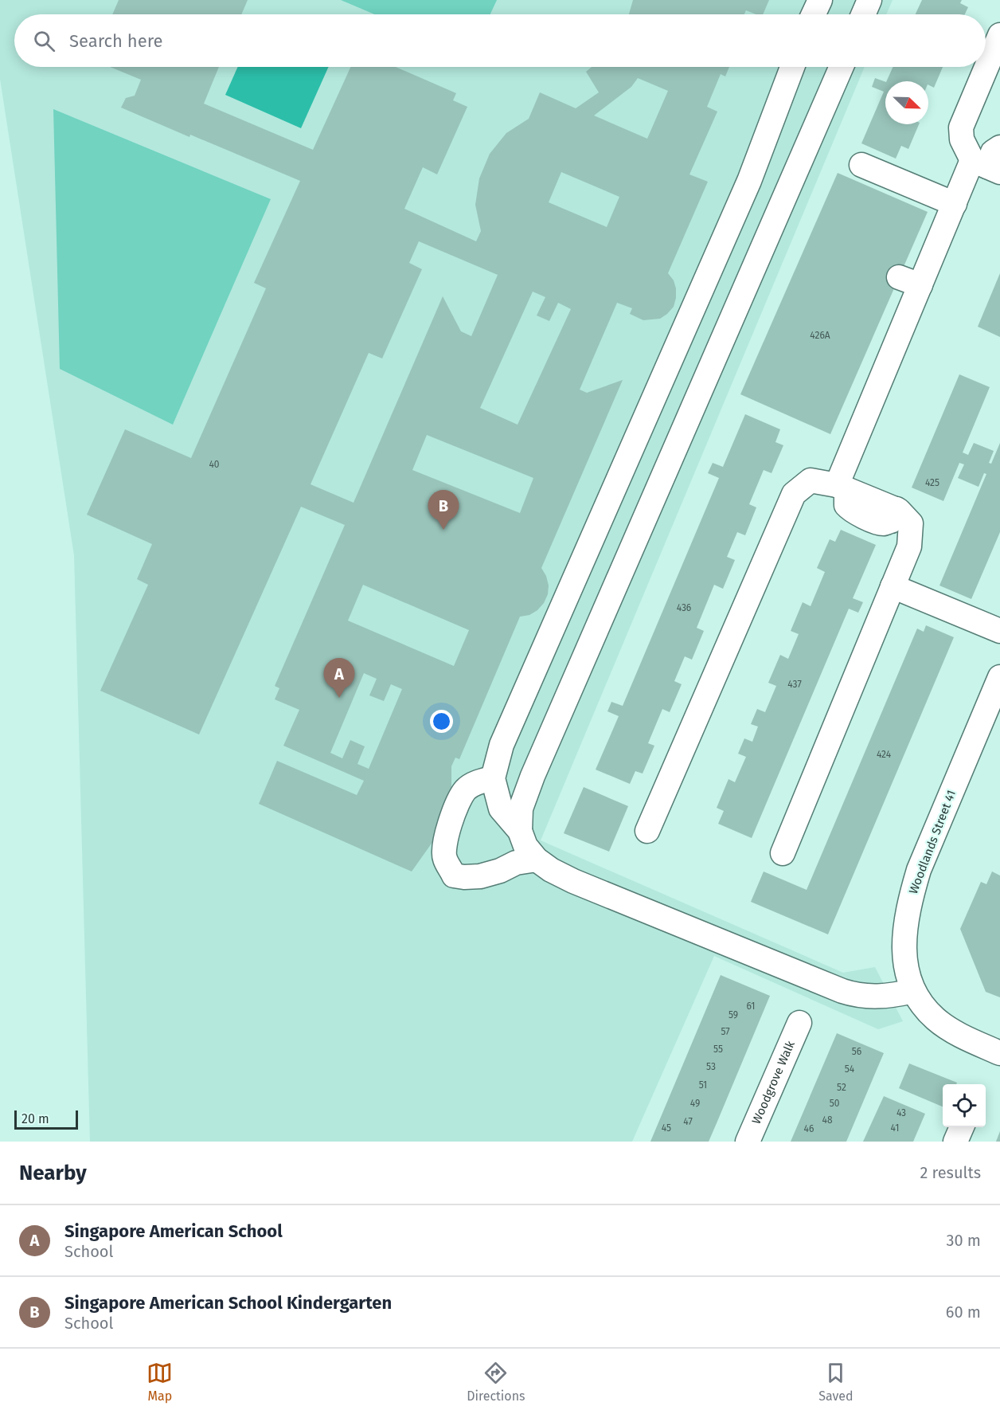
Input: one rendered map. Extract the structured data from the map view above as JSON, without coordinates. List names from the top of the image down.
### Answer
{
  "streets": {
    "street": ["Woodlands Street 41", "Woodgrove Walk"]
  },
  "house_numbers": [
    "426A",
    "40",
    "425",
    "436",
    "437",
    "424",
    "61",
    "59",
    "57",
    "55",
    "56",
    "53",
    "54",
    "51",
    "52",
    "49",
    "50",
    "43",
    "48",
    "47",
    "45",
    "41",
    "46"
  ],
  "scale_bar": "20 m",
  "north": "bottom right",
  "page": {
    "search": "Search here",
    "pins": ["B", "A"],
    "scale": "20 m",
    "heading": ["Nearby", "2 results"],
    "list": [
      {
        "mark": "A",
        "name": "Singapore American School",
        "note": "School",
        "value": "30 m"
      },
      {
        "mark": "B",
        "name": "Singapore American School Kindergarten",
        "note": "School",
        "value": "60 m"
      }
    ],
    "nav": ["Map", "Directions", "Saved"]
  }
}
